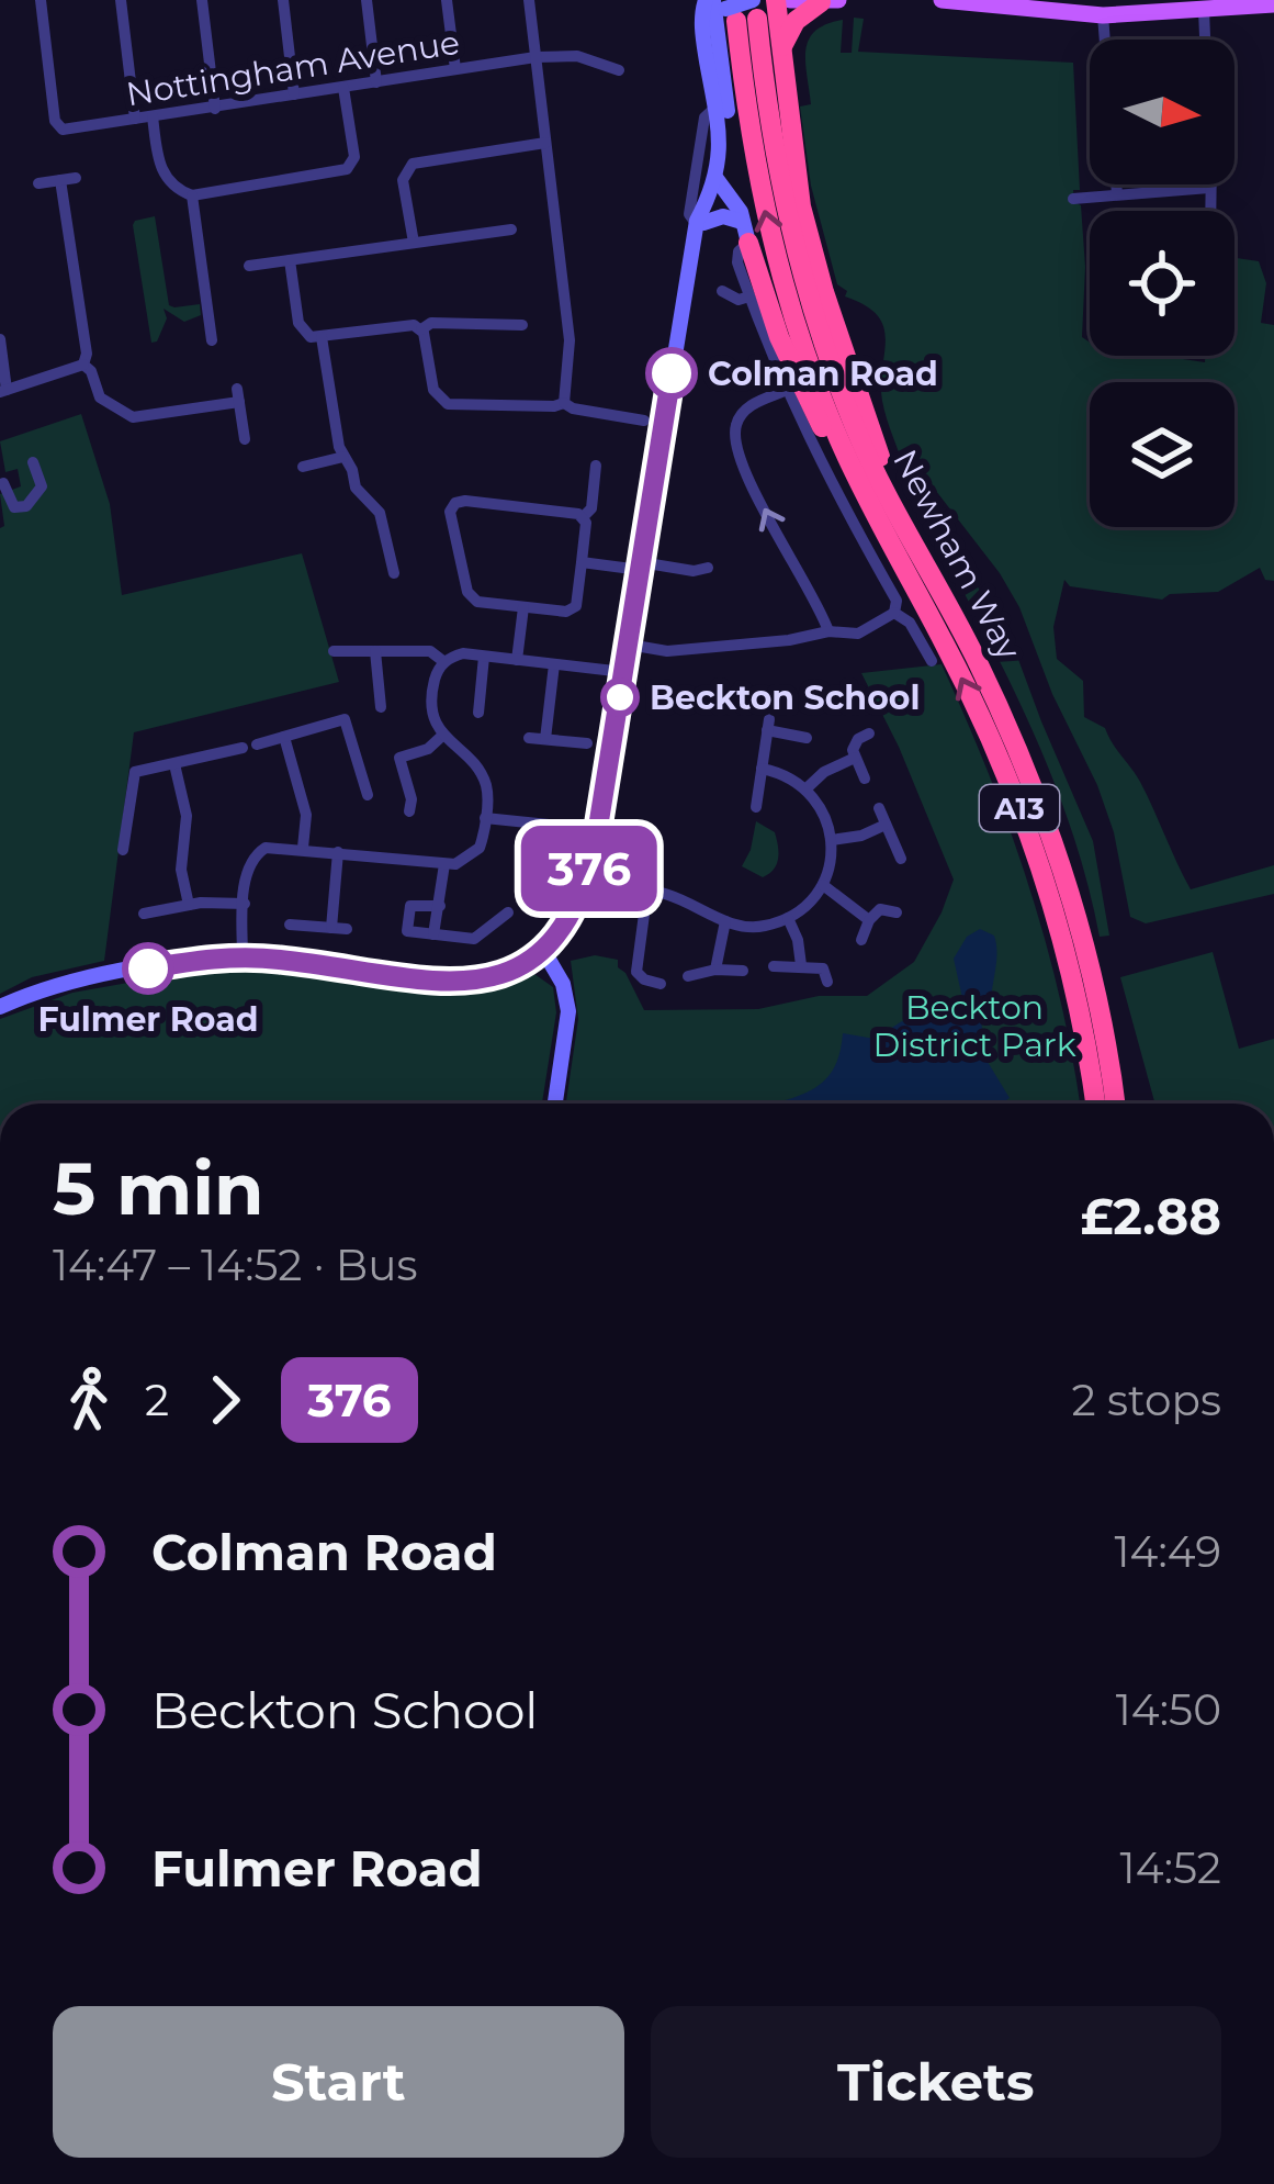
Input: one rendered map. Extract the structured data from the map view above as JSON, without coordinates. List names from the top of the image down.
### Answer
{
  "streets": {
    "highway": ["Newham Way", "A13"],
    "street": ["Nottingham Avenue"]
  },
  "crossings": [
    ["Newham Way", "A13"]
  ],
  "parks": ["Beckton District Park"],
  "places": ["Colman Road", "Beckton School", "Fulmer Road"],
  "lines": ["bus line 376"],
  "north": "right",
  "page": {
    "on_map": "376",
    "heading": ["5 min", "14:47 – 14:52 · Bus", "£2.88"],
    "legs": ["2", "376", "2 stops"],
    "list": [
      {
        "name": "Colman Road",
        "value": "14:49"
      },
      {
        "name": "Beckton School",
        "value": "14:50"
      },
      {
        "name": "Fulmer Road",
        "value": "14:52"
      }
    ],
    "buttons": ["Start", "Tickets"]
  }
}
